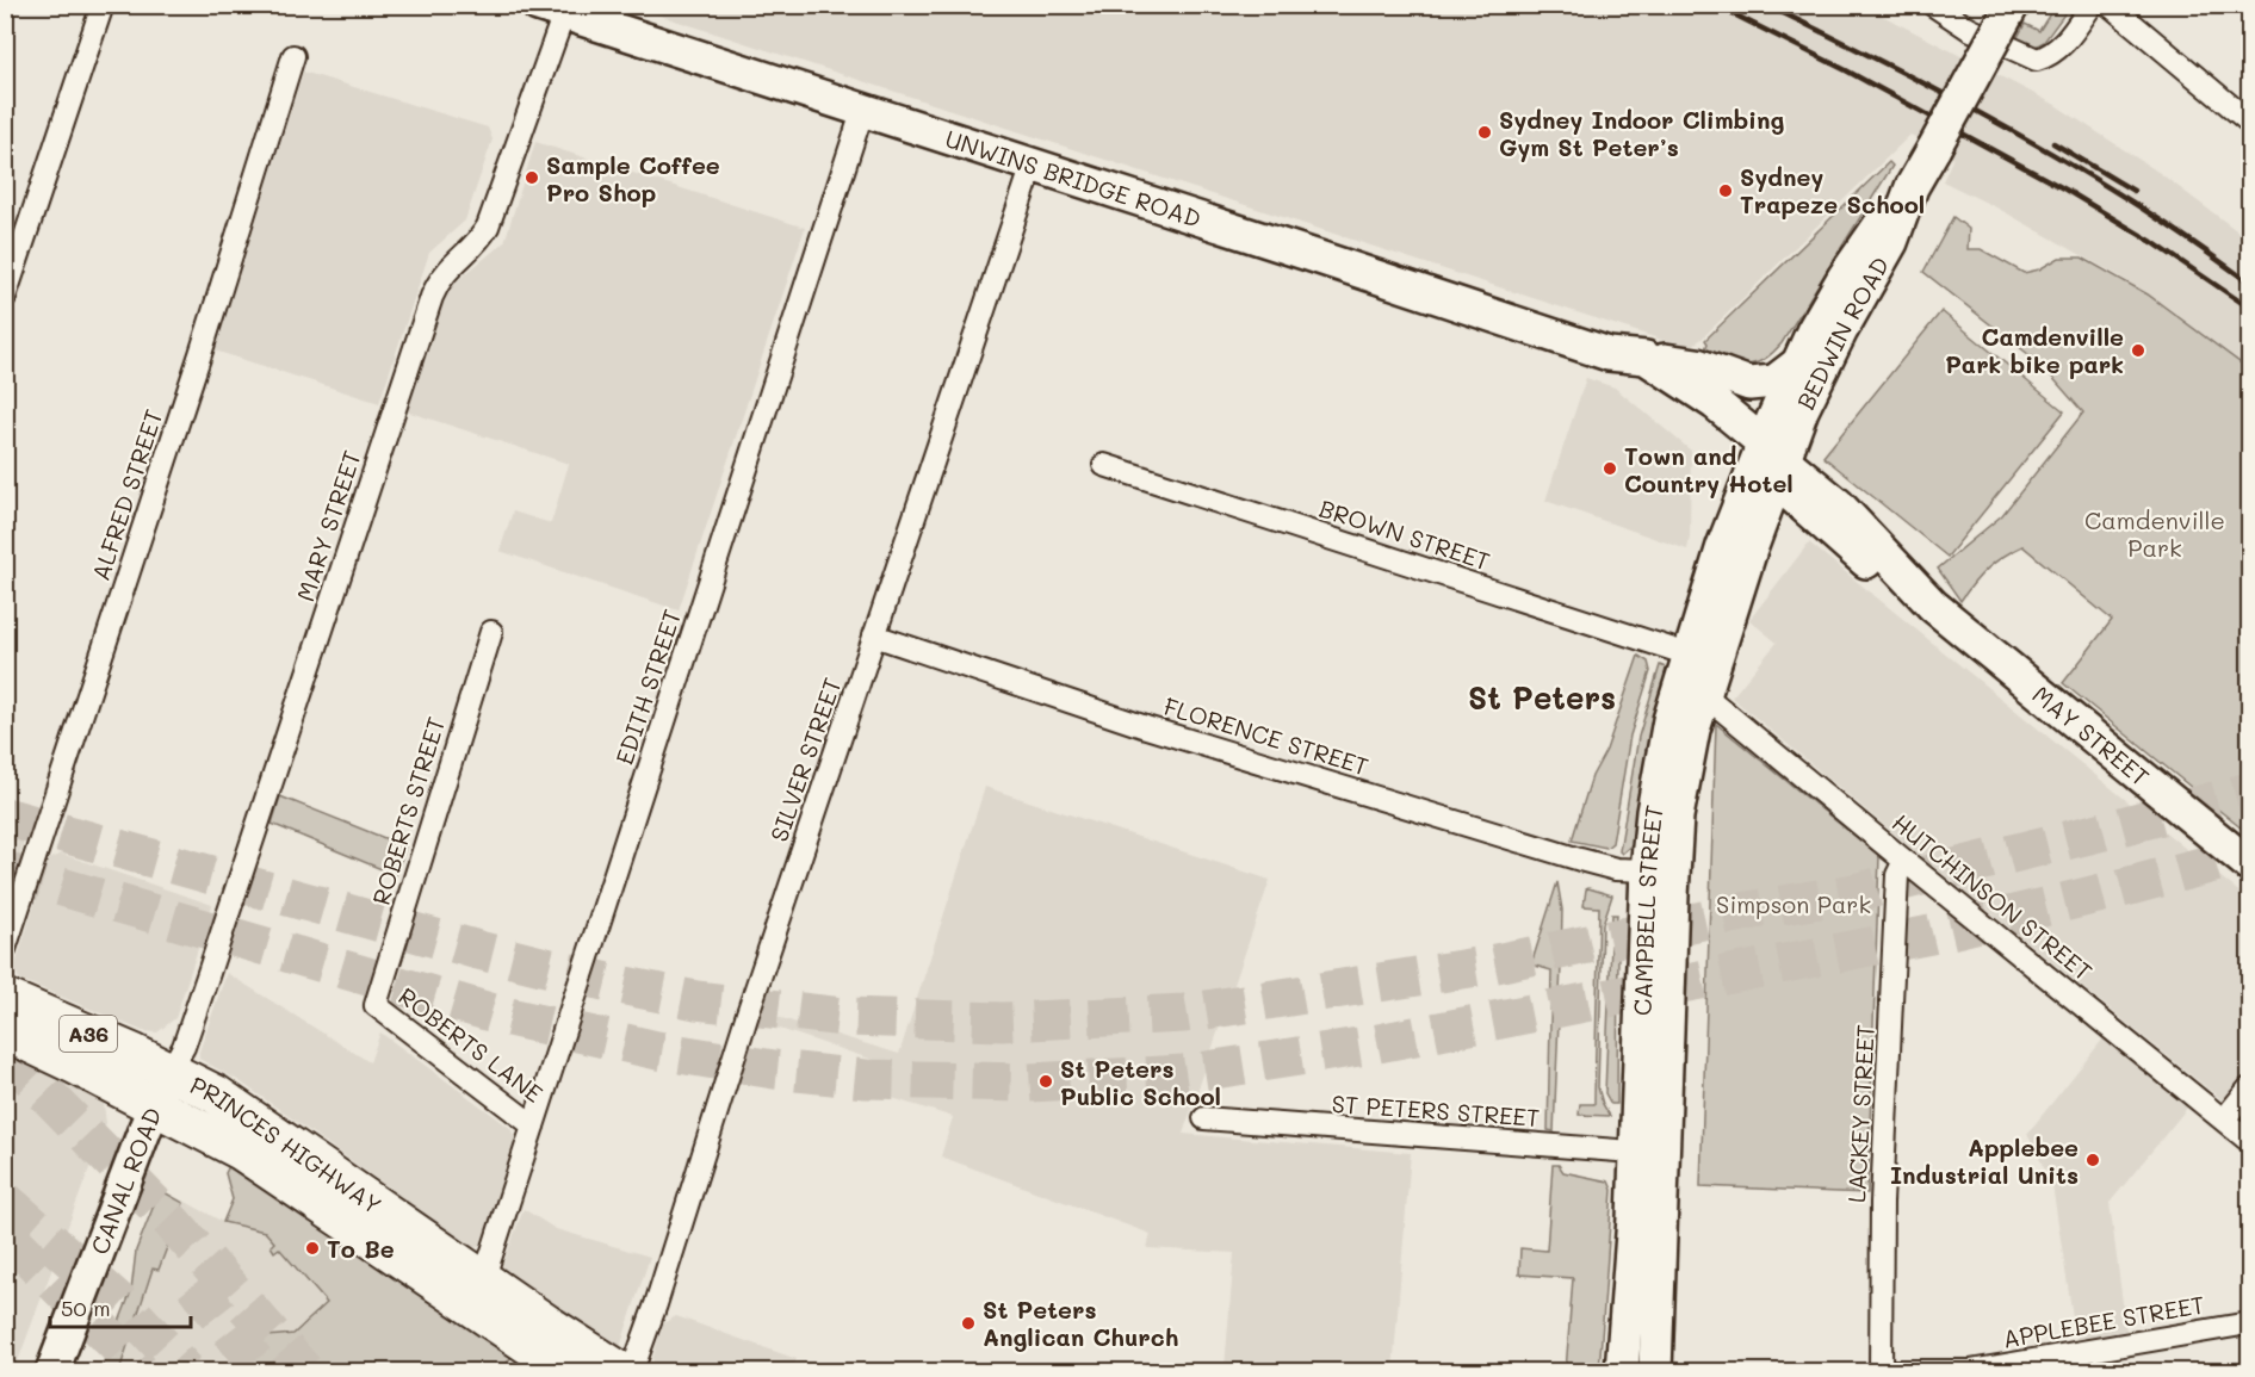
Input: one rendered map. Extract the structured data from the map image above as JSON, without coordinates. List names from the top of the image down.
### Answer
{
  "streets": {
    "highway": ["A36", "PRINCES HIGHWAY"],
    "main road": [
      "UNWINS BRIDGE ROAD",
      "BEDWIN ROAD",
      "MAY STREET",
      "CAMPBELL STREET",
      "CANAL ROAD"
    ],
    "street": [
      "ALFRED STREET",
      "MARY STREET",
      "BROWN STREET",
      "EDITH STREET",
      "FLORENCE STREET",
      "SILVER STREET",
      "ROBERTS STREET",
      "HUTCHINSON STREET",
      "ROBERTS LANE",
      "ST PETERS STREET",
      "LACKEY STREET",
      "APPLEBEE STREET"
    ]
  },
  "crossings": [
    ["UNWINS BRIDGE ROAD", "BEDWIN ROAD"],
    ["UNWINS BRIDGE ROAD", "MARY STREET"],
    ["UNWINS BRIDGE ROAD", "EDITH STREET"],
    ["UNWINS BRIDGE ROAD", "MAY STREET"],
    ["UNWINS BRIDGE ROAD", "SILVER STREET"],
    ["UNWINS BRIDGE ROAD", "CAMPBELL STREET"],
    ["BEDWIN ROAD", "MAY STREET"],
    ["BEDWIN ROAD", "CAMPBELL STREET"],
    ["MARY STREET", "PRINCES HIGHWAY"],
    ["MARY STREET", "CANAL ROAD"],
    ["BROWN STREET", "CAMPBELL STREET"],
    ["EDITH STREET", "ROBERTS LANE"],
    ["EDITH STREET", "PRINCES HIGHWAY"],
    ["MAY STREET", "CAMPBELL STREET"],
    ["FLORENCE STREET", "SILVER STREET"],
    ["FLORENCE STREET", "CAMPBELL STREET"],
    ["ROBERTS STREET", "ROBERTS LANE"],
    ["HUTCHINSON STREET", "CAMPBELL STREET"],
    ["HUTCHINSON STREET", "LACKEY STREET"],
    ["CAMPBELL STREET", "ST PETERS STREET"],
    ["LACKEY STREET", "APPLEBEE STREET"],
    ["PRINCES HIGHWAY", "CANAL ROAD"]
  ],
  "districts": ["St Peters"],
  "parks": ["Camdenville Park", "Simpson Park"],
  "places": [
    "Sydney Indoor Climbing Gym St Peter’s",
    "Sample Coffee Pro Shop",
    "Sydney Trapeze School",
    "Camdenville Park bike park",
    "Town and Country Hotel",
    "St Peters Public School",
    "Applebee Industrial Units",
    "To Be",
    "St Peters Anglican Church"
  ],
  "scale_bar": "50 m"
}
